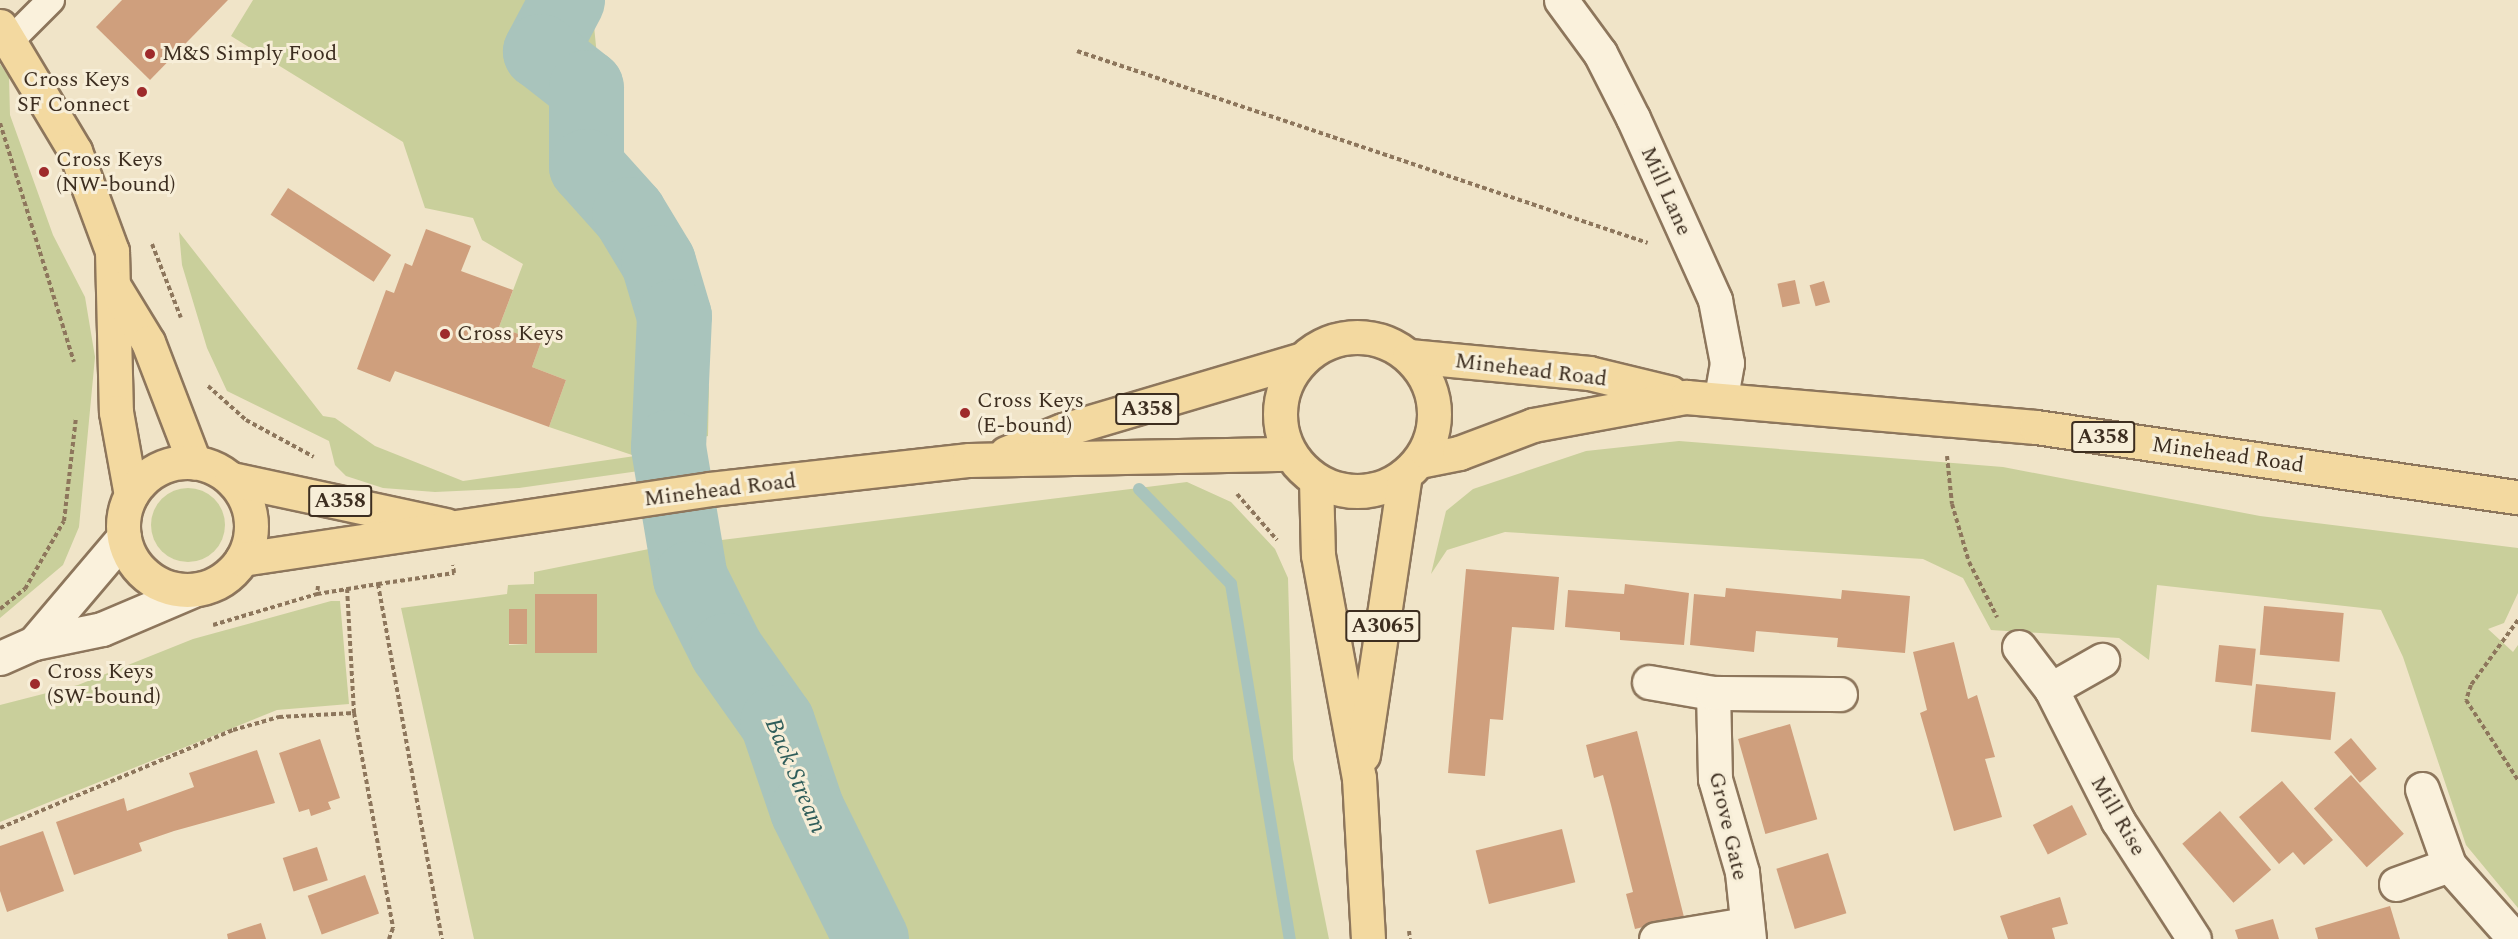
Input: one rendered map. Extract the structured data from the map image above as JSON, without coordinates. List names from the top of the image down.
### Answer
{
  "streets": {
    "main road": ["Minehead Road", "A358", "A3065"],
    "street": ["Mill Lane", "Mill Rise", "Grove Gate"]
  },
  "crossings": [
    ["Mill Lane", "Minehead Road"],
    ["Minehead Road", "A358"],
    ["Minehead Road", "A3065"],
    ["A358", "A3065"]
  ],
  "water": ["Back Stream"],
  "places": [
    "M&S Simply Food",
    "Cross Keys SF Connect",
    "Cross Keys (NW-bound)",
    "Cross Keys",
    "Cross Keys (E-bound)",
    "Cross Keys (SW-bound)"
  ]
}
